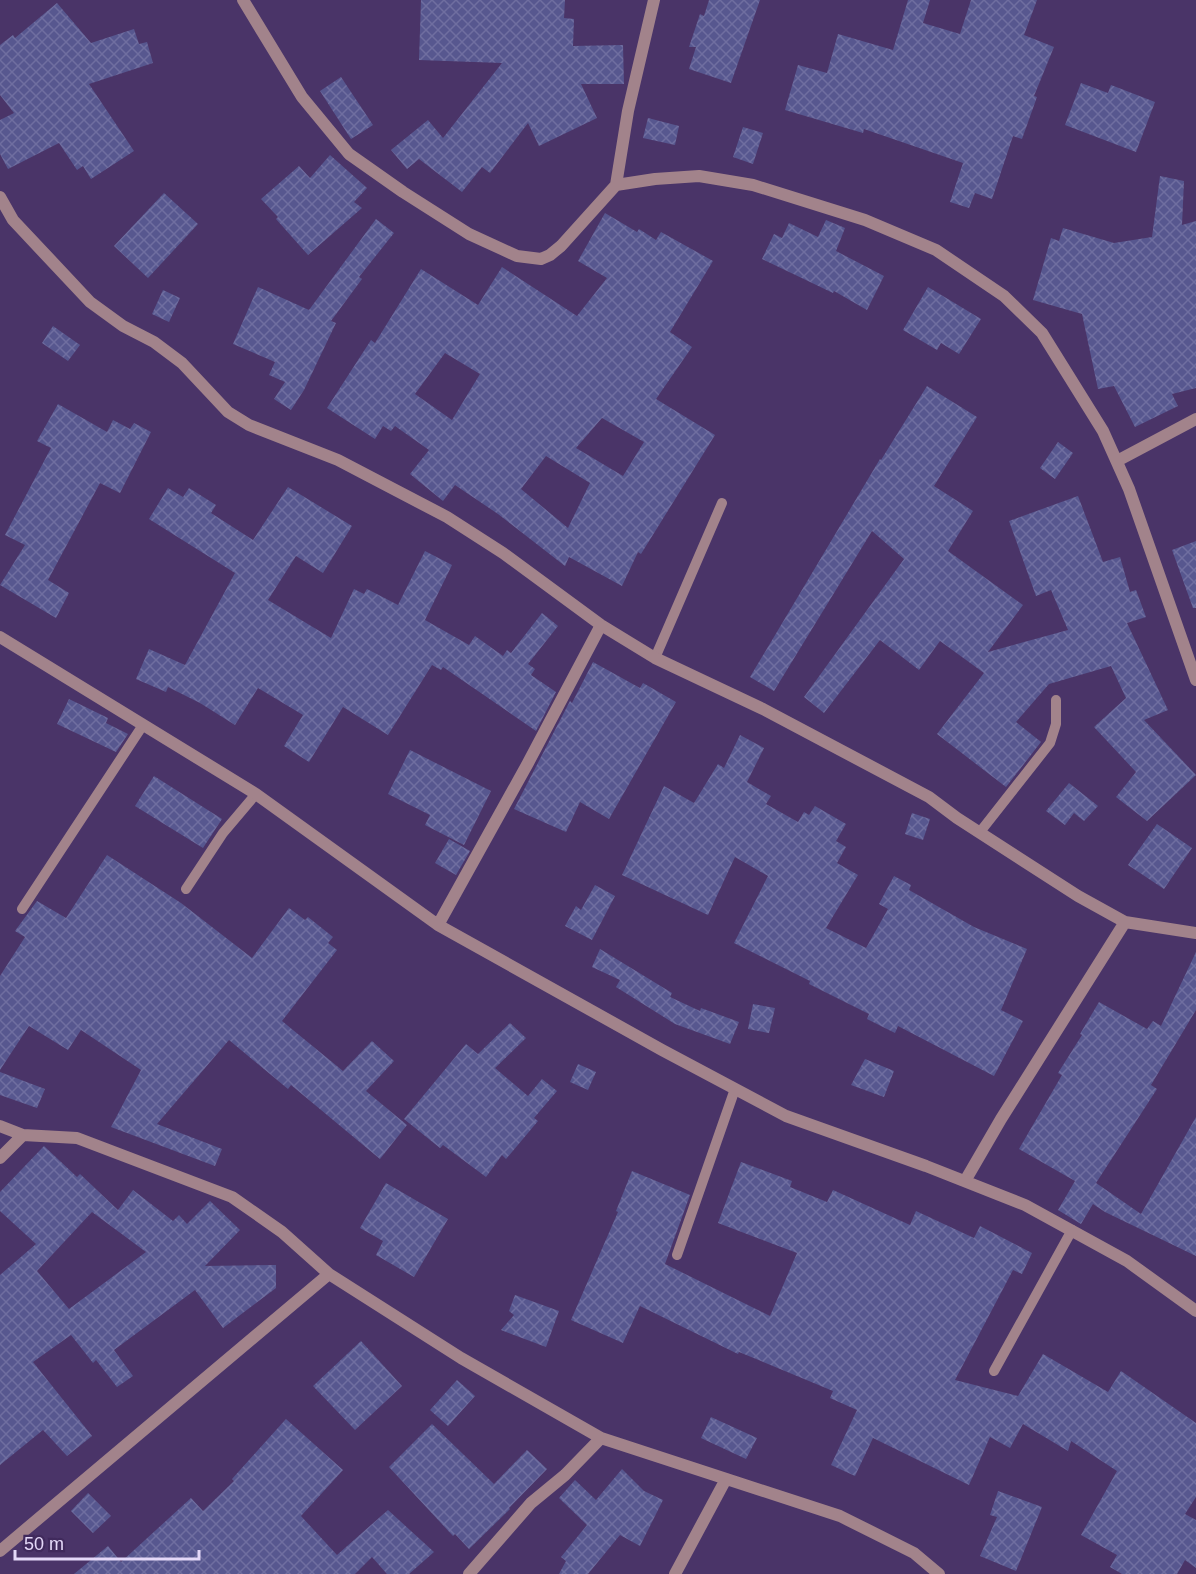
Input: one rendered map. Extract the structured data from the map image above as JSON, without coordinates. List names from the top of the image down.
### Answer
{
  "scale_bar": "50 m"
}
